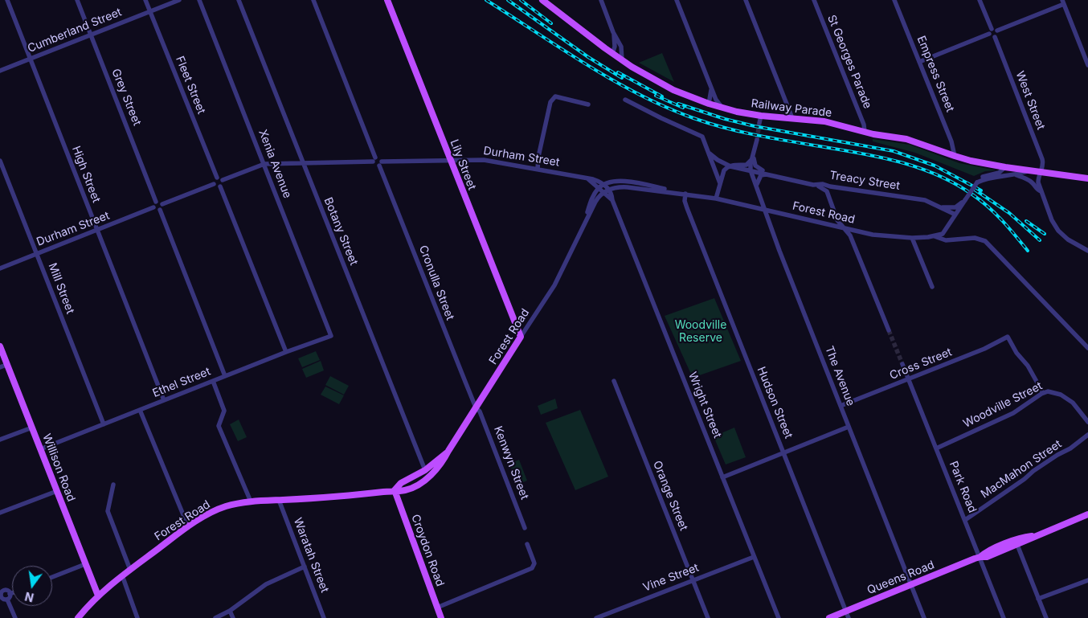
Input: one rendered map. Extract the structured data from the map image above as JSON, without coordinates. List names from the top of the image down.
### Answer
{
  "streets": {
    "main road": [
      "Railway Parade",
      "Lily Street",
      "Forest Road",
      "Willison Road",
      "Croydon Road",
      "Queens Road"
    ],
    "street": [
      "Cumberland Street",
      "St Georges Parade",
      "Empress Street",
      "Fleet Street",
      "Grey Street",
      "West Street",
      "Durham Street",
      "Xenia Avenue",
      "High Street",
      "Treacy Street",
      "Botany Street",
      "Cronulla Street",
      "Mill Street",
      "Cross Street",
      "The Avenue",
      "Ethel Street",
      "Hudson Street",
      "Wright Street",
      "Woodville Street",
      "Kenwyn Street",
      "MacMahon Street",
      "Park Road",
      "Orange Street",
      "Waratah Street",
      "Vine Street"
    ]
  },
  "crossings": [
    ["Cumberland Street", "Fleet Street"],
    ["Cumberland Street", "Grey Street"],
    ["Cumberland Street", "High Street"],
    ["St Georges Parade", "Railway Parade"],
    ["Empress Street", "Railway Parade"],
    ["Grey Street", "Durham Street"],
    ["West Street", "Railway Parade"],
    ["Durham Street", "Lily Street"],
    ["Durham Street", "High Street"],
    ["Durham Street", "Forest Road"],
    ["Durham Street", "Cronulla Street"],
    ["Durham Street", "Mill Street"],
    ["Xenia Avenue", "Ethel Street"],
    ["Lily Street", "Forest Road"],
    ["High Street", "Ethel Street"],
    ["Treacy Street", "The Avenue"],
    ["Forest Road", "Botany Street"],
    ["Forest Road", "Cronulla Street"],
    ["Forest Road", "The Avenue"],
    ["Forest Road", "Hudson Street"],
    ["Forest Road", "Wright Street"],
    ["Forest Road", "Kenwyn Street"],
    ["Forest Road", "Willison Road"],
    ["Forest Road", "Croydon Road"],
    ["Forest Road", "Waratah Street"],
    ["Cronulla Street", "Kenwyn Street"],
    ["Mill Street", "Ethel Street"],
    ["Cross Street", "The Avenue"],
    ["Cross Street", "Woodville Street"],
    ["Cross Street", "Park Road"],
    ["The Avenue", "Queens Road"],
    ["Ethel Street", "Willison Road"],
    ["Hudson Street", "Queens Road"],
    ["Wright Street", "Vine Street"],
    ["Woodville Street", "Park Road"],
    ["MacMahon Street", "Park Road"],
    ["Park Road", "Queens Road"],
    ["Orange Street", "Vine Street"]
  ],
  "parks": ["Woodville Reserve"],
  "north": "bottom"
}
